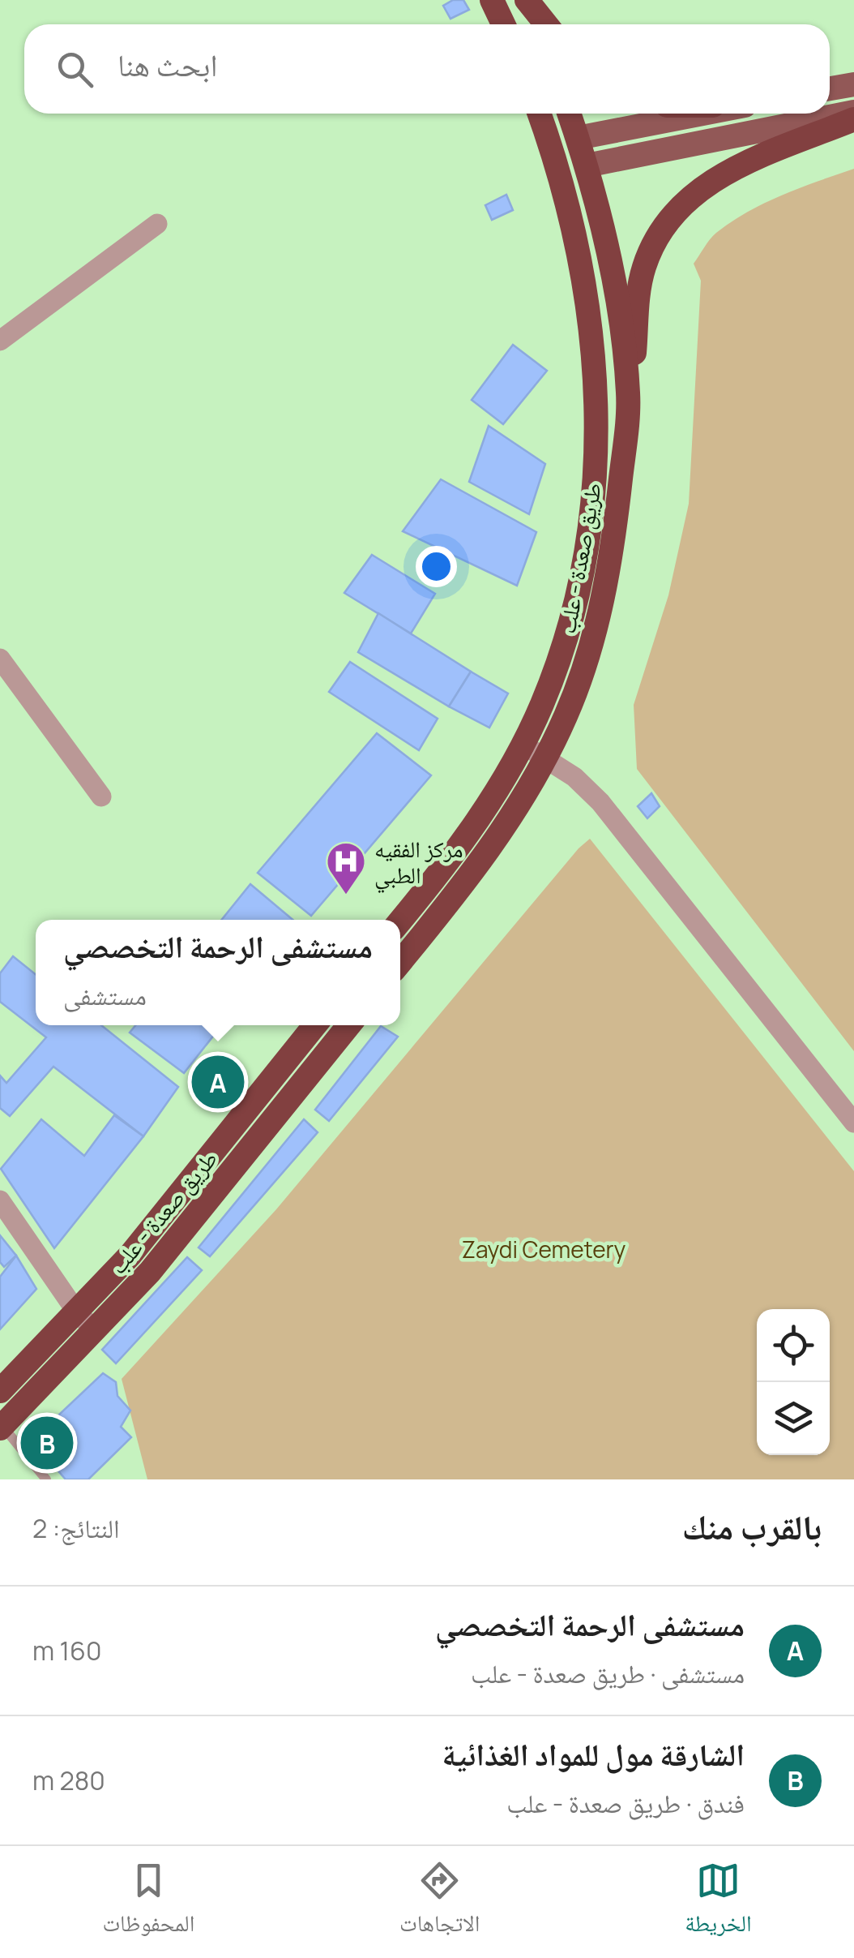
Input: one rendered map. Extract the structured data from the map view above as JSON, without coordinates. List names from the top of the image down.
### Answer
{
  "streets": {
    "highway": ["طريق صعدة - علب"]
  },
  "parks": ["Zaydi Cemetery"],
  "places": {
    "hospital": ["مركز الفقيه الطبي"]
  },
  "page": {
    "search": "ابحث هنا",
    "popup": ["مستشفى الرحمة التخصصي", "مستشفى"],
    "pins": ["A", "B"],
    "heading": ["بالقرب منك", "النتائج: 2"],
    "list": [
      {
        "mark": "A",
        "name": "مستشفى الرحمة التخصصي",
        "note": "مستشفى · طريق صعدة - علب",
        "value": "160 m"
      },
      {
        "mark": "B",
        "name": "الشارقة مول للمواد الغذائية",
        "note": "فندق · طريق صعدة - علب",
        "value": "280 m"
      }
    ],
    "nav": ["الخريطة", "الاتجاهات", "المحفوظات"]
  }
}
